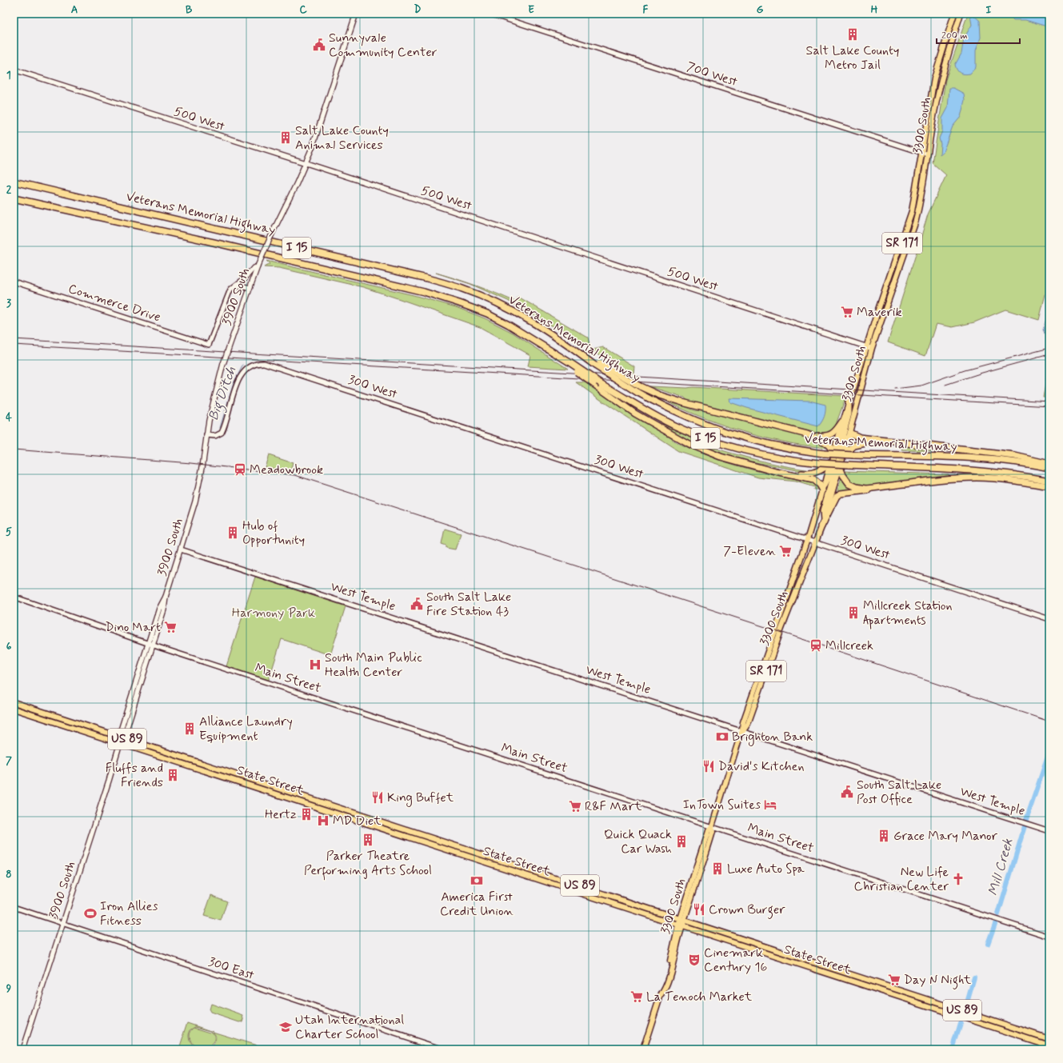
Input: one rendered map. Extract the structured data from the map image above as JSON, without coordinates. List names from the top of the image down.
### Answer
{
  "streets": {
    "highway": ["Veterans Memorial Highway", "I 15"],
    "main road": [
      "500 West",
      "3300 South",
      "SR 171",
      "3900 South",
      "300 West",
      "US 89",
      "State Street"
    ],
    "street": [
      "700 West",
      "Commerce Drive",
      "West Temple",
      "Main Street",
      "300 East"
    ]
  },
  "crossings": [
    ["700 West", "3300 South"],
    ["500 West", "3300 South"],
    ["500 West", "3900 South"],
    ["3300 South", "300 West"],
    ["3300 South", "West Temple"],
    ["3300 South", "Main Street"],
    ["3300 South", "State Street"],
    ["3900 South", "300 West"],
    ["3900 South", "West Temple"],
    ["3900 South", "Main Street"],
    ["3900 South", "State Street"],
    ["3900 South", "300 East"]
  ],
  "water": ["Big Ditch", "Mill Creek"],
  "parks": ["Harmony Park"],
  "places": {
    "building": [
      "Salt Lake County Metro Jail",
      "Salt Lake County Animal Services",
      "Hub of Opportunity",
      "Millcreek Station Apartments",
      "Alliance Laundry Equipment",
      "Fluffs and Friends",
      "Hertz",
      "Grace Mary Manor",
      "Parker Theatre Performing Arts School",
      "Quick Quack Car Wash",
      "Luxe Auto Spa"
    ],
    "public building": ["Sunnyvale Community Center", "South Salt Lake Fire Station 43", "South Salt Lake Post Office"],
    "supermarket": [
      "Maverik",
      "7-Eleven",
      "Dino Mart",
      "R&F Mart",
      "Day N Night",
      "La Tenoch Market"
    ],
    "station": ["Meadowbrook", "Millcreek"],
    "hospital": ["South Main Public Health Center", "MD Diet"],
    "bank": ["Brighton Bank", "America First Credit Union"],
    "restaurant": ["David's Kitchen", "King Buffet", "Crown Burger"],
    "hotel": ["InTown Suites"],
    "church": ["New Life Christian Center"],
    "sports": ["Iron Allies Fitness"],
    "theatre": ["Cinemark Century 16"],
    "school or university": ["Utah International Charter School"]
  },
  "scale_bar": "200 m",
  "grid": {
    "columns": [
      "A",
      "B",
      "C",
      "D",
      "E",
      "F",
      "G",
      "H",
      "I"
    ],
    "rows": [
      "1",
      "2",
      "3",
      "4",
      "5",
      "6",
      "7",
      "8",
      "9"
    ]
  }
}
